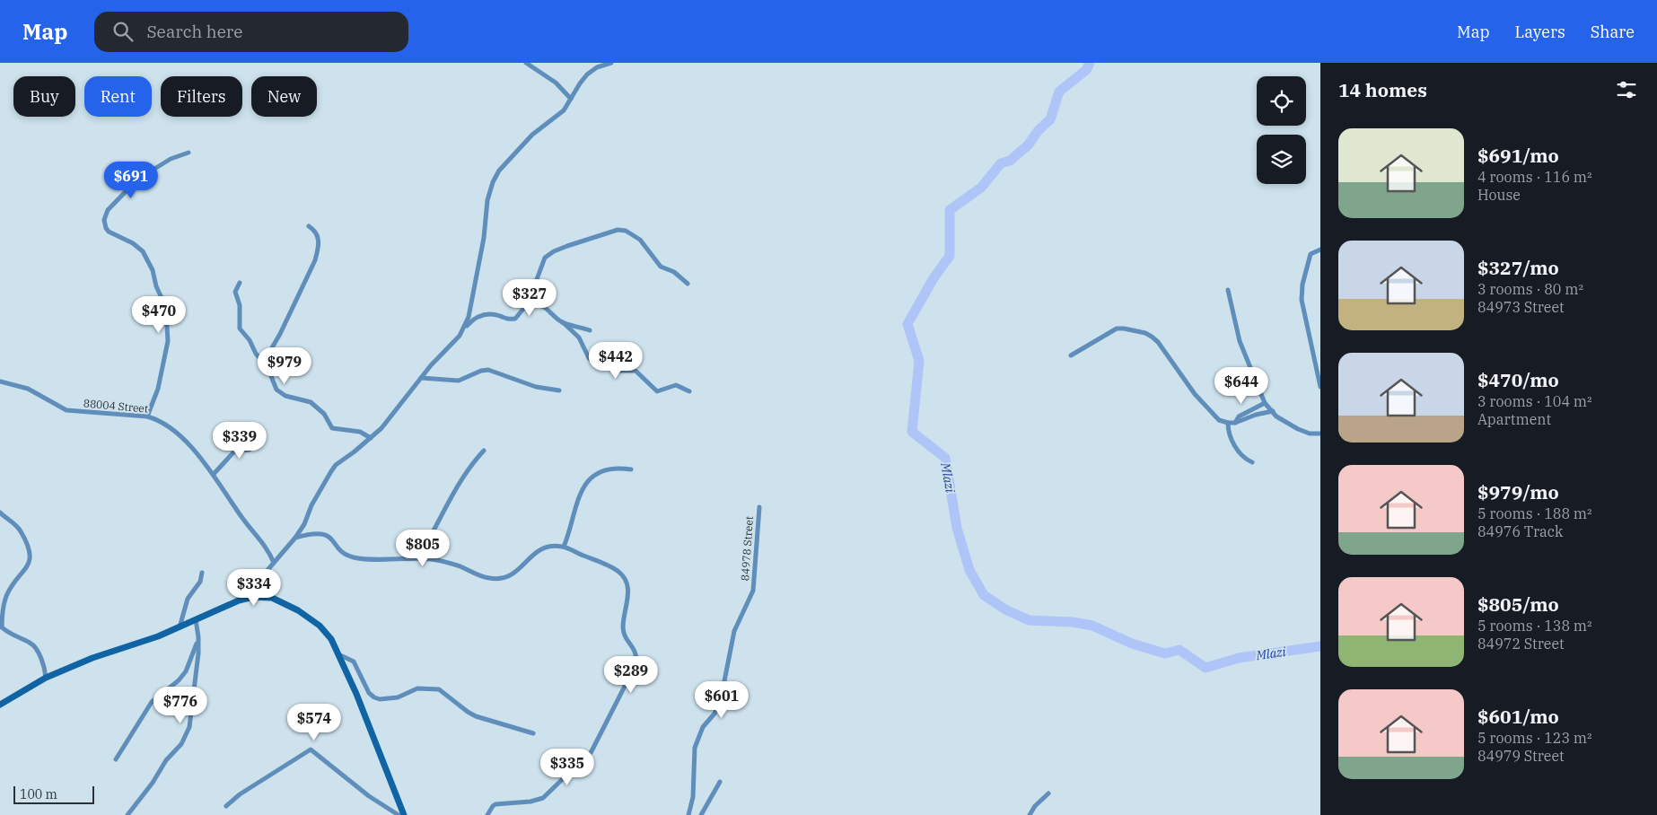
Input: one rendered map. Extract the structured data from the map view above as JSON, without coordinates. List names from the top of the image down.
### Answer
{
  "streets": {
    "street": ["88004 Street", "84978 Street"]
  },
  "water": ["Mlazi"],
  "scale_bar": "100 m",
  "page": {
    "header": "Map",
    "search": "Search here",
    "nav": ["Map", "Layers", "Share"],
    "heading": "14 homes",
    "chip": [
      "Buy",
      "Rent",
      "Filters",
      "New"
    ],
    "list": [
      {
        "name": "$691/mo",
        "note": "4 rooms · 116 m² · House"
      },
      {
        "name": "$327/mo",
        "note": "3 rooms · 80 m² · 84973 Street"
      },
      {
        "name": "$470/mo",
        "note": "3 rooms · 104 m² · Apartment"
      },
      {
        "name": "$979/mo",
        "note": "5 rooms · 188 m² · 84976 Track"
      },
      {
        "name": "$805/mo",
        "note": "5 rooms · 138 m² · 84972 Street"
      },
      {
        "name": "$601/mo",
        "note": "5 rooms · 123 m² · 84979 Street"
      }
    ],
    "price": [
      "$691",
      "$327",
      "$470",
      "$442",
      "$979",
      "$644",
      "$339",
      "$805",
      "$334",
      "$289",
      "$601",
      "$776",
      "$574",
      "$335"
    ],
    "scale": "100 m"
  }
}
